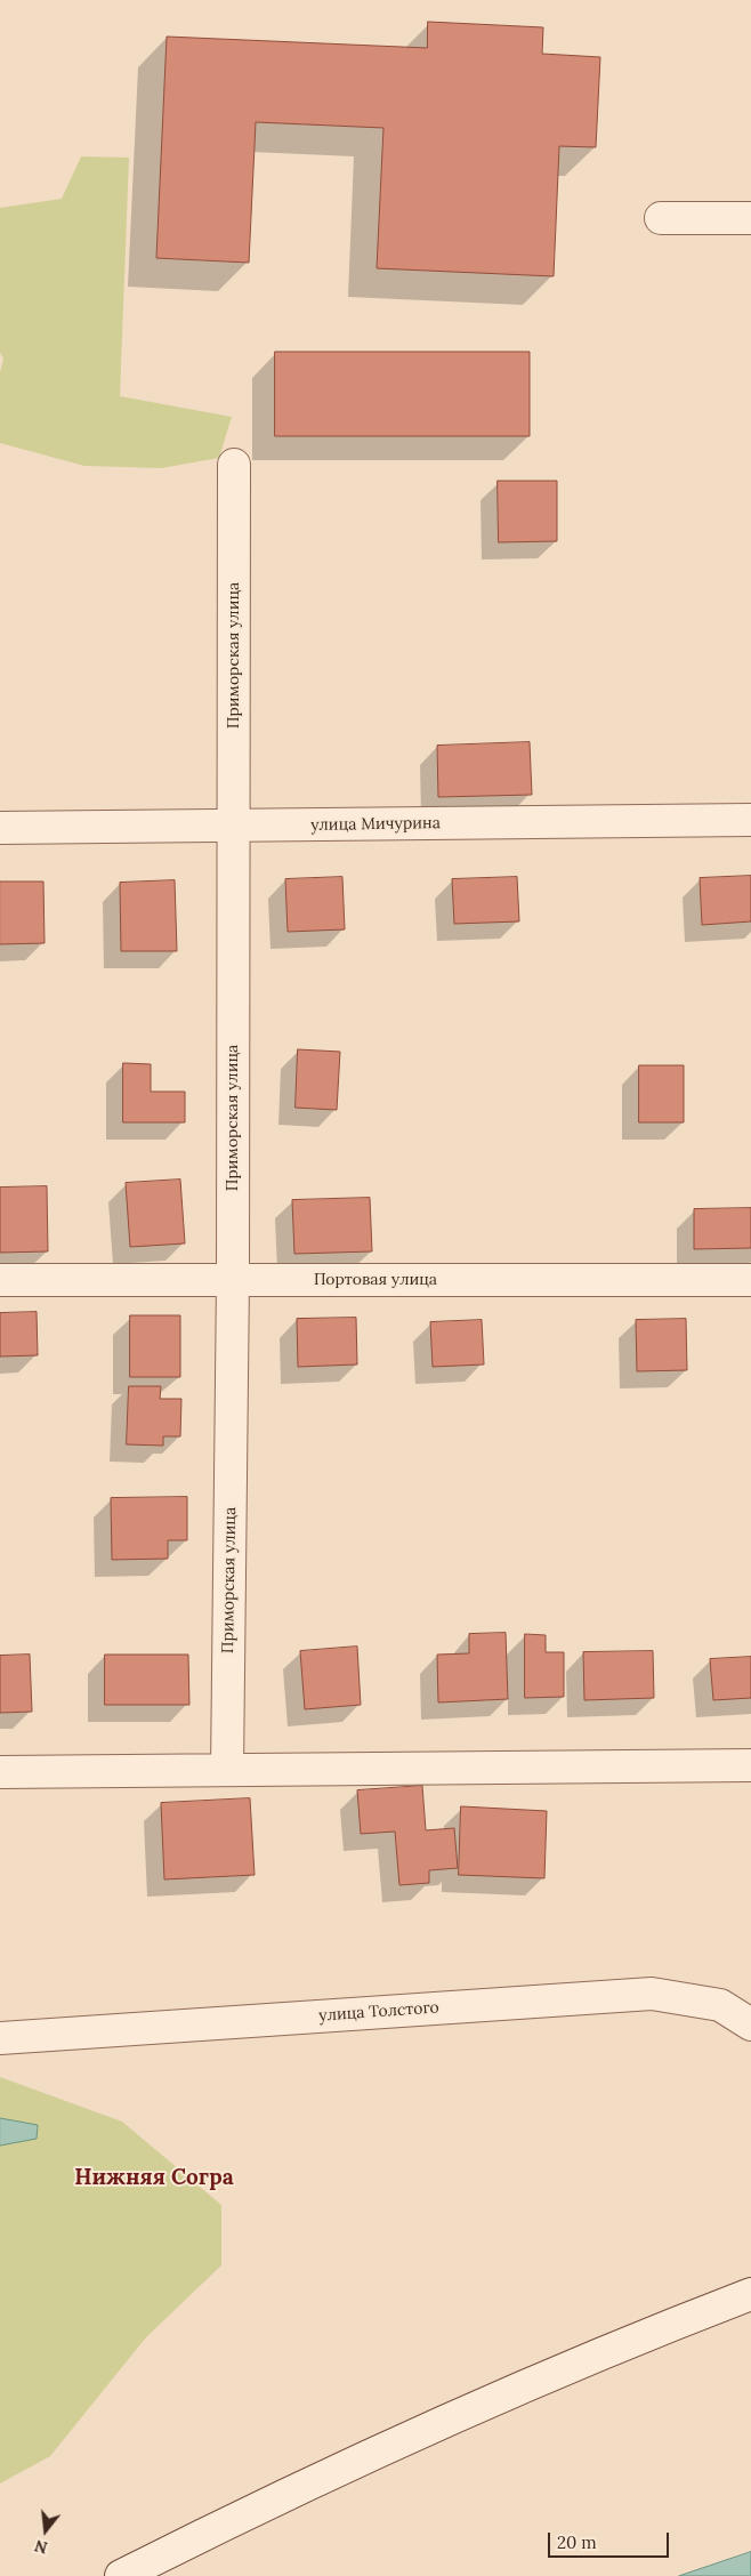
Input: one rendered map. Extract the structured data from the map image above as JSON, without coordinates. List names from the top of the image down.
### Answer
{
  "streets": {
    "street": [
      "Приморская улица",
      "улица Мичурина",
      "Портовая улица",
      "улица Толстого"
    ]
  },
  "crossings": [
    ["Приморская улица", "улица Мичурина"],
    ["Приморская улица", "Портовая улица"]
  ],
  "districts": ["Нижняя Согра"],
  "scale_bar": "20 m",
  "north": "bottom"
}
